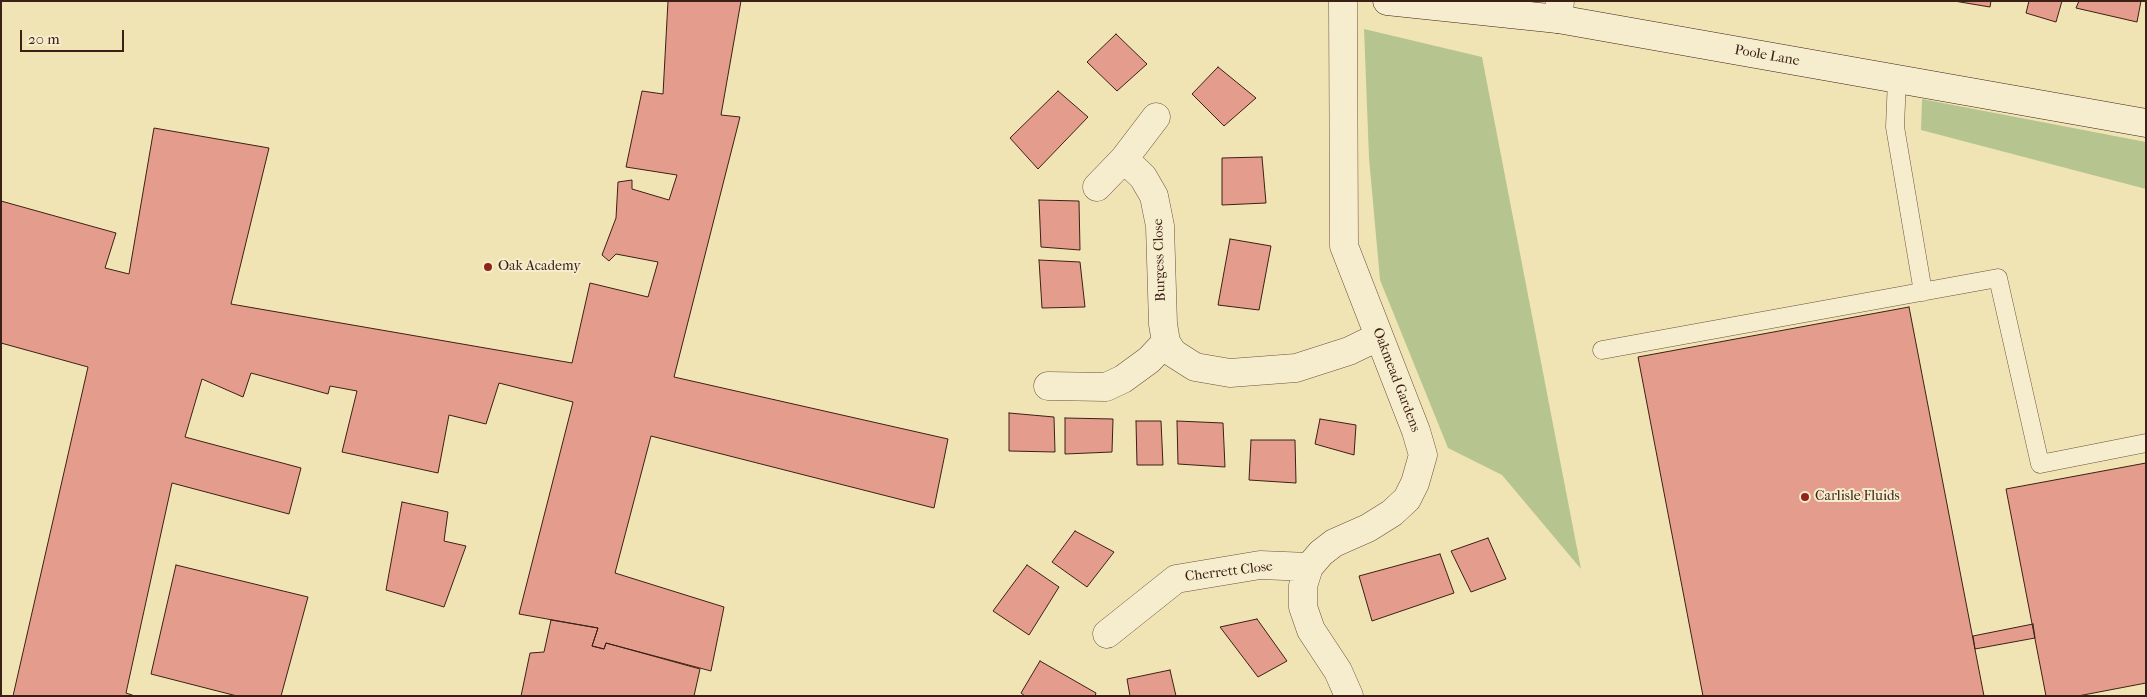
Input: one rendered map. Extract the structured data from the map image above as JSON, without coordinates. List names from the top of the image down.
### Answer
{
  "streets": {
    "street": [
      "Poole Lane",
      "Burgess Close",
      "Oakmead Gardens",
      "Cherrett Close"
    ]
  },
  "crossings": [
    ["Oakmead Gardens", "Cherrett Close"]
  ],
  "places": ["Oak Academy", "Carlisle Fluids"],
  "scale_bar": "20 m"
}
